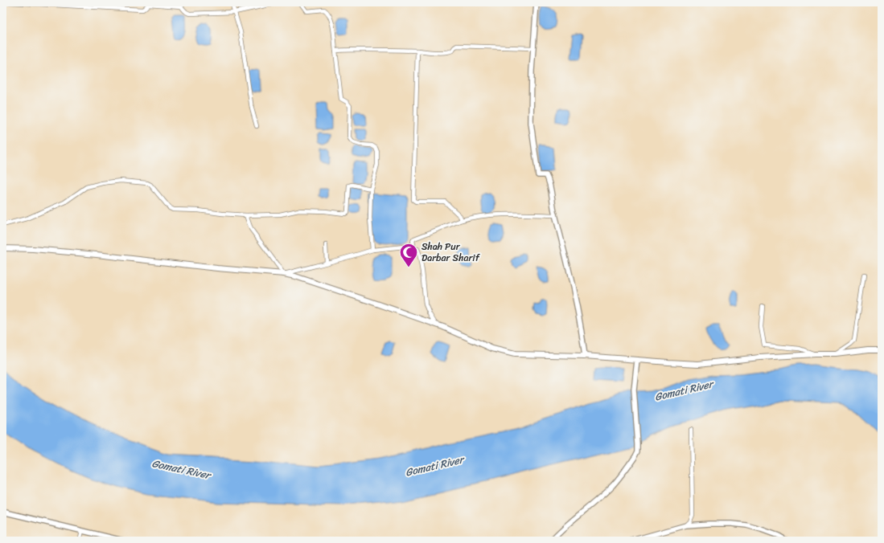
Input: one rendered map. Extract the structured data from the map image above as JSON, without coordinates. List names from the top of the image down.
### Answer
{
  "water": ["Gomati River"],
  "places": {
    "mosque": ["Shah Pur Darbar Sharif"]
  }
}
